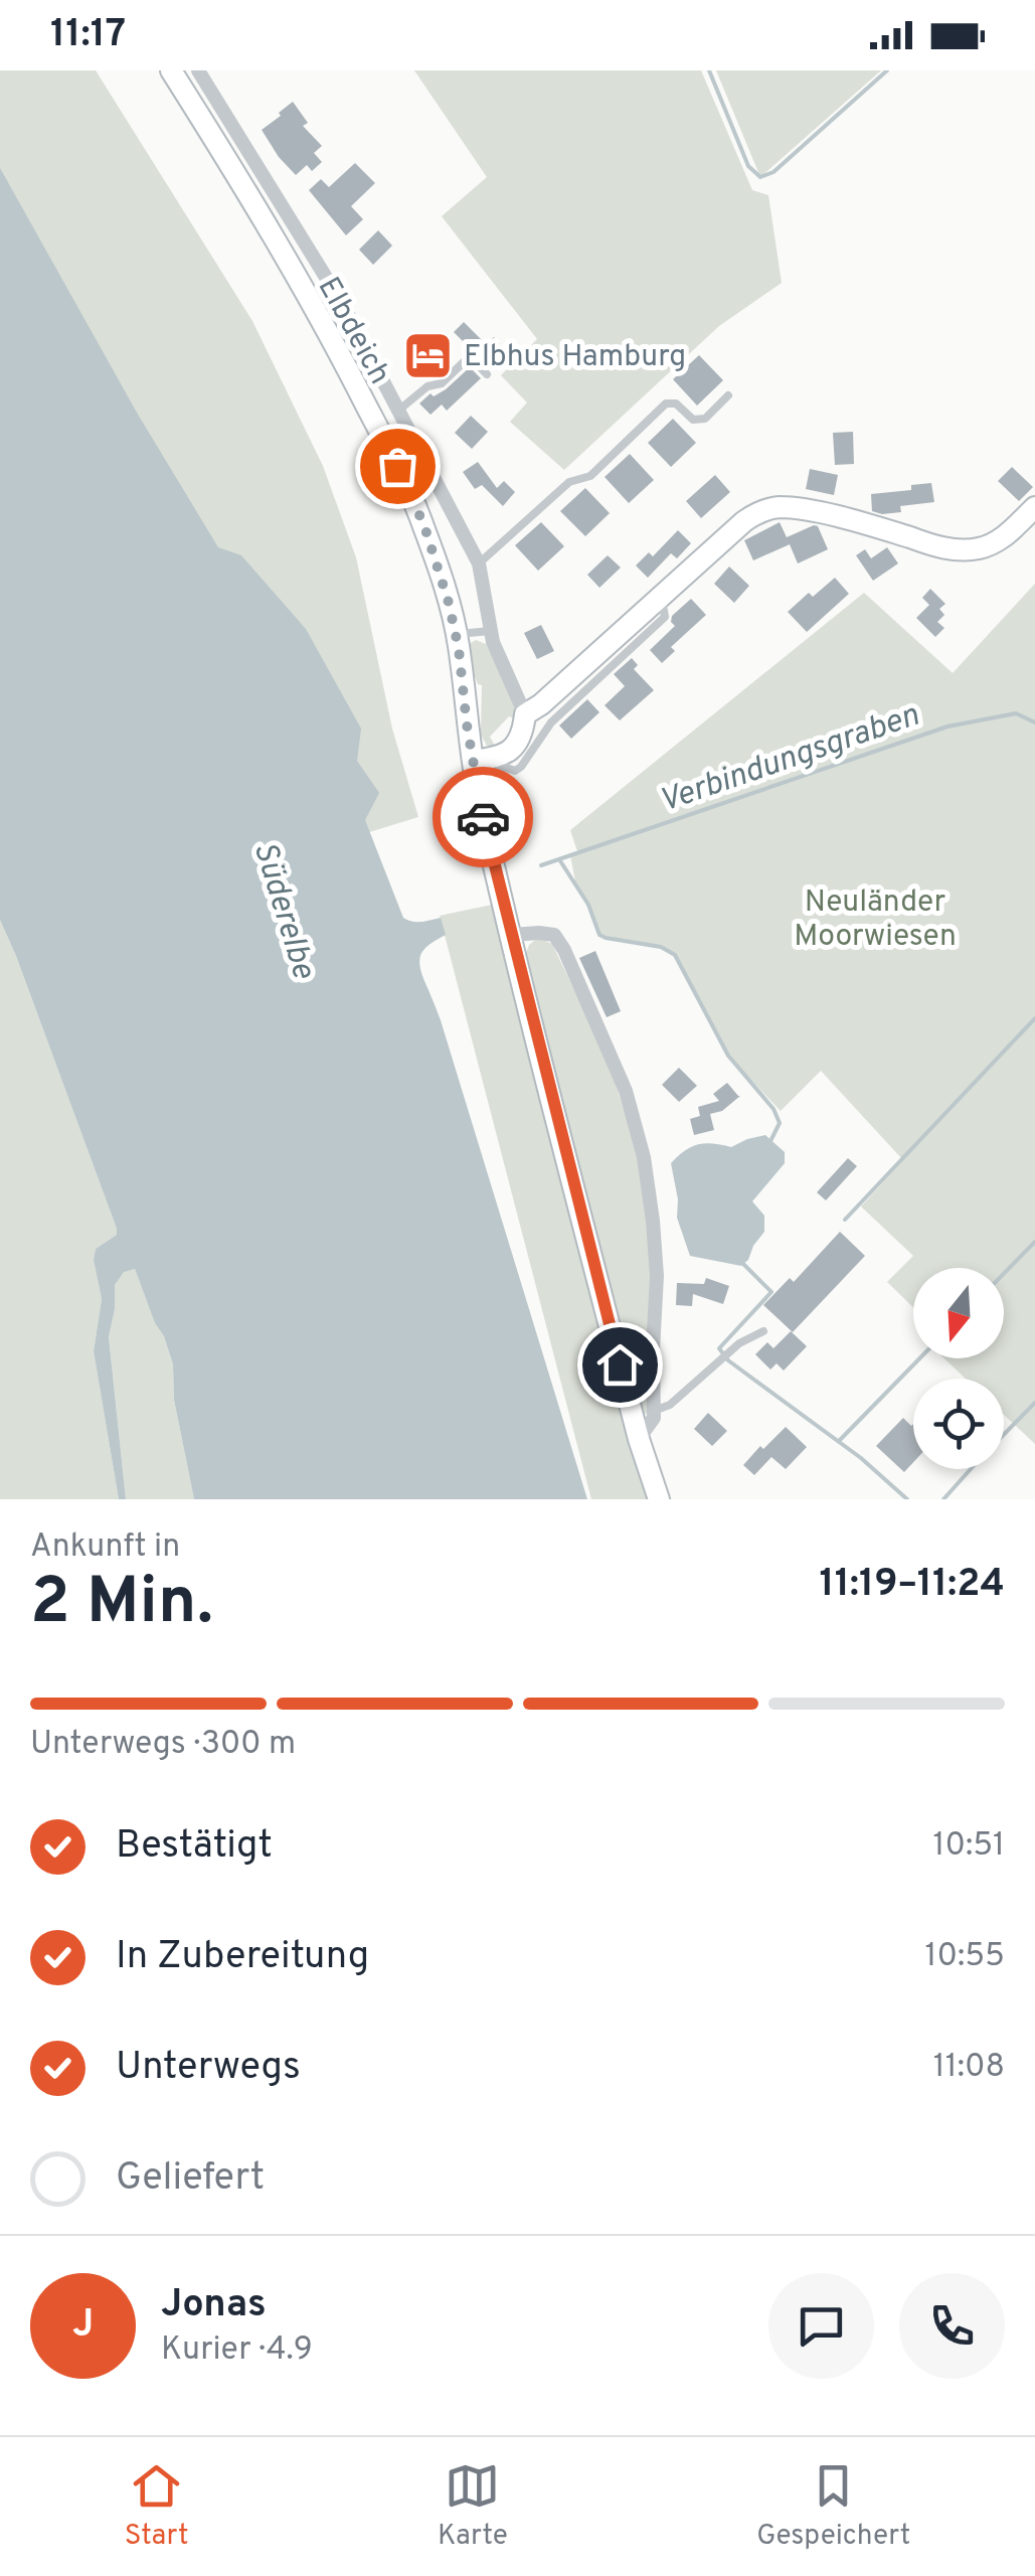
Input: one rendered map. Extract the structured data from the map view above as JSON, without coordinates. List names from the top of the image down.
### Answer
{
  "streets": {
    "street": ["Elbdeich"]
  },
  "water": ["Verbindungsgraben", "Süderelbe"],
  "parks": ["Neuländer Moorwiesen"],
  "places": {
    "hotel": ["Elbhus Hamburg"]
  },
  "north": "bottom",
  "page": {
    "status": "11:17",
    "heading": ["2 Min.", "Ankunft in", "11:19–11:24"],
    "panel": ["Jonas", "Kurier · 4.9"],
    "bar": "Unterwegs · 300 m",
    "list": [
      ["Bestätigt", "10:51"],
      ["In Zubereitung", "10:55"],
      ["Unterwegs", "11:08"],
      "Geliefert"
    ],
    "round": "J",
    "tabs": ["Start", "Karte", "Gespeichert"]
  }
}
